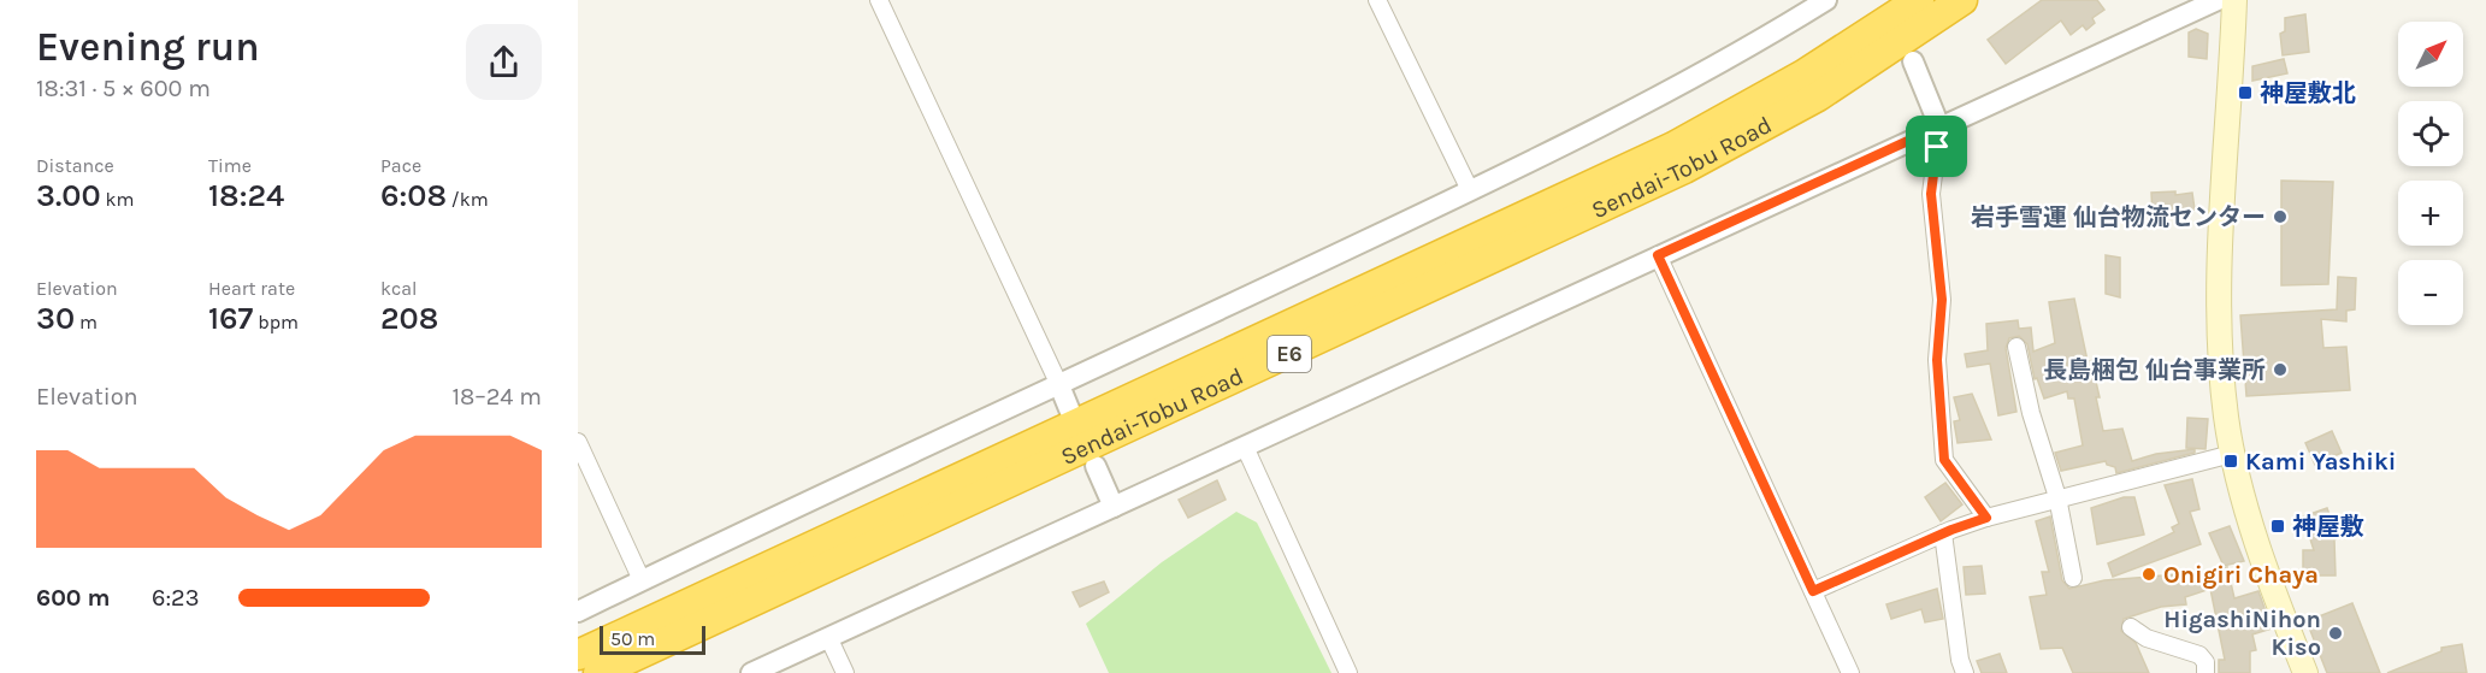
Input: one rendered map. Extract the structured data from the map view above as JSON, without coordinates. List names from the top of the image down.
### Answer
{
  "streets": {
    "highway": ["Sendai-Tobu Road", "E6"]
  },
  "places": {
    "transit": ["神屋敷北", "Kami Yashiki", "神屋敷"],
    "other": [
      "岩手雪運 仙台物流センター",
      "長島梱包 仙台事業所",
      "Onigiri Chaya",
      "HigashiNihon Kiso"
    ]
  },
  "scale_bar": "50 m",
  "north": "top right",
  "page": {
    "heading": ["Evening run", "18:31 · 5 × 600 m"],
    "map_buttons": ["+", "−"],
    "stats": [
      ["Distance", "3.00 km"],
      ["Time", "18:24"],
      ["Pace", "6:08 /km"],
      ["Elevation", "30 m"],
      ["Heart rate", "167 bpm"],
      ["kcal", "208"]
    ],
    "chart": ["Elevation", "18–24 m"],
    "list": [
      {
        "name": "600 m",
        "note": "6:23"
      }
    ],
    "scale": "50 m"
  }
}
